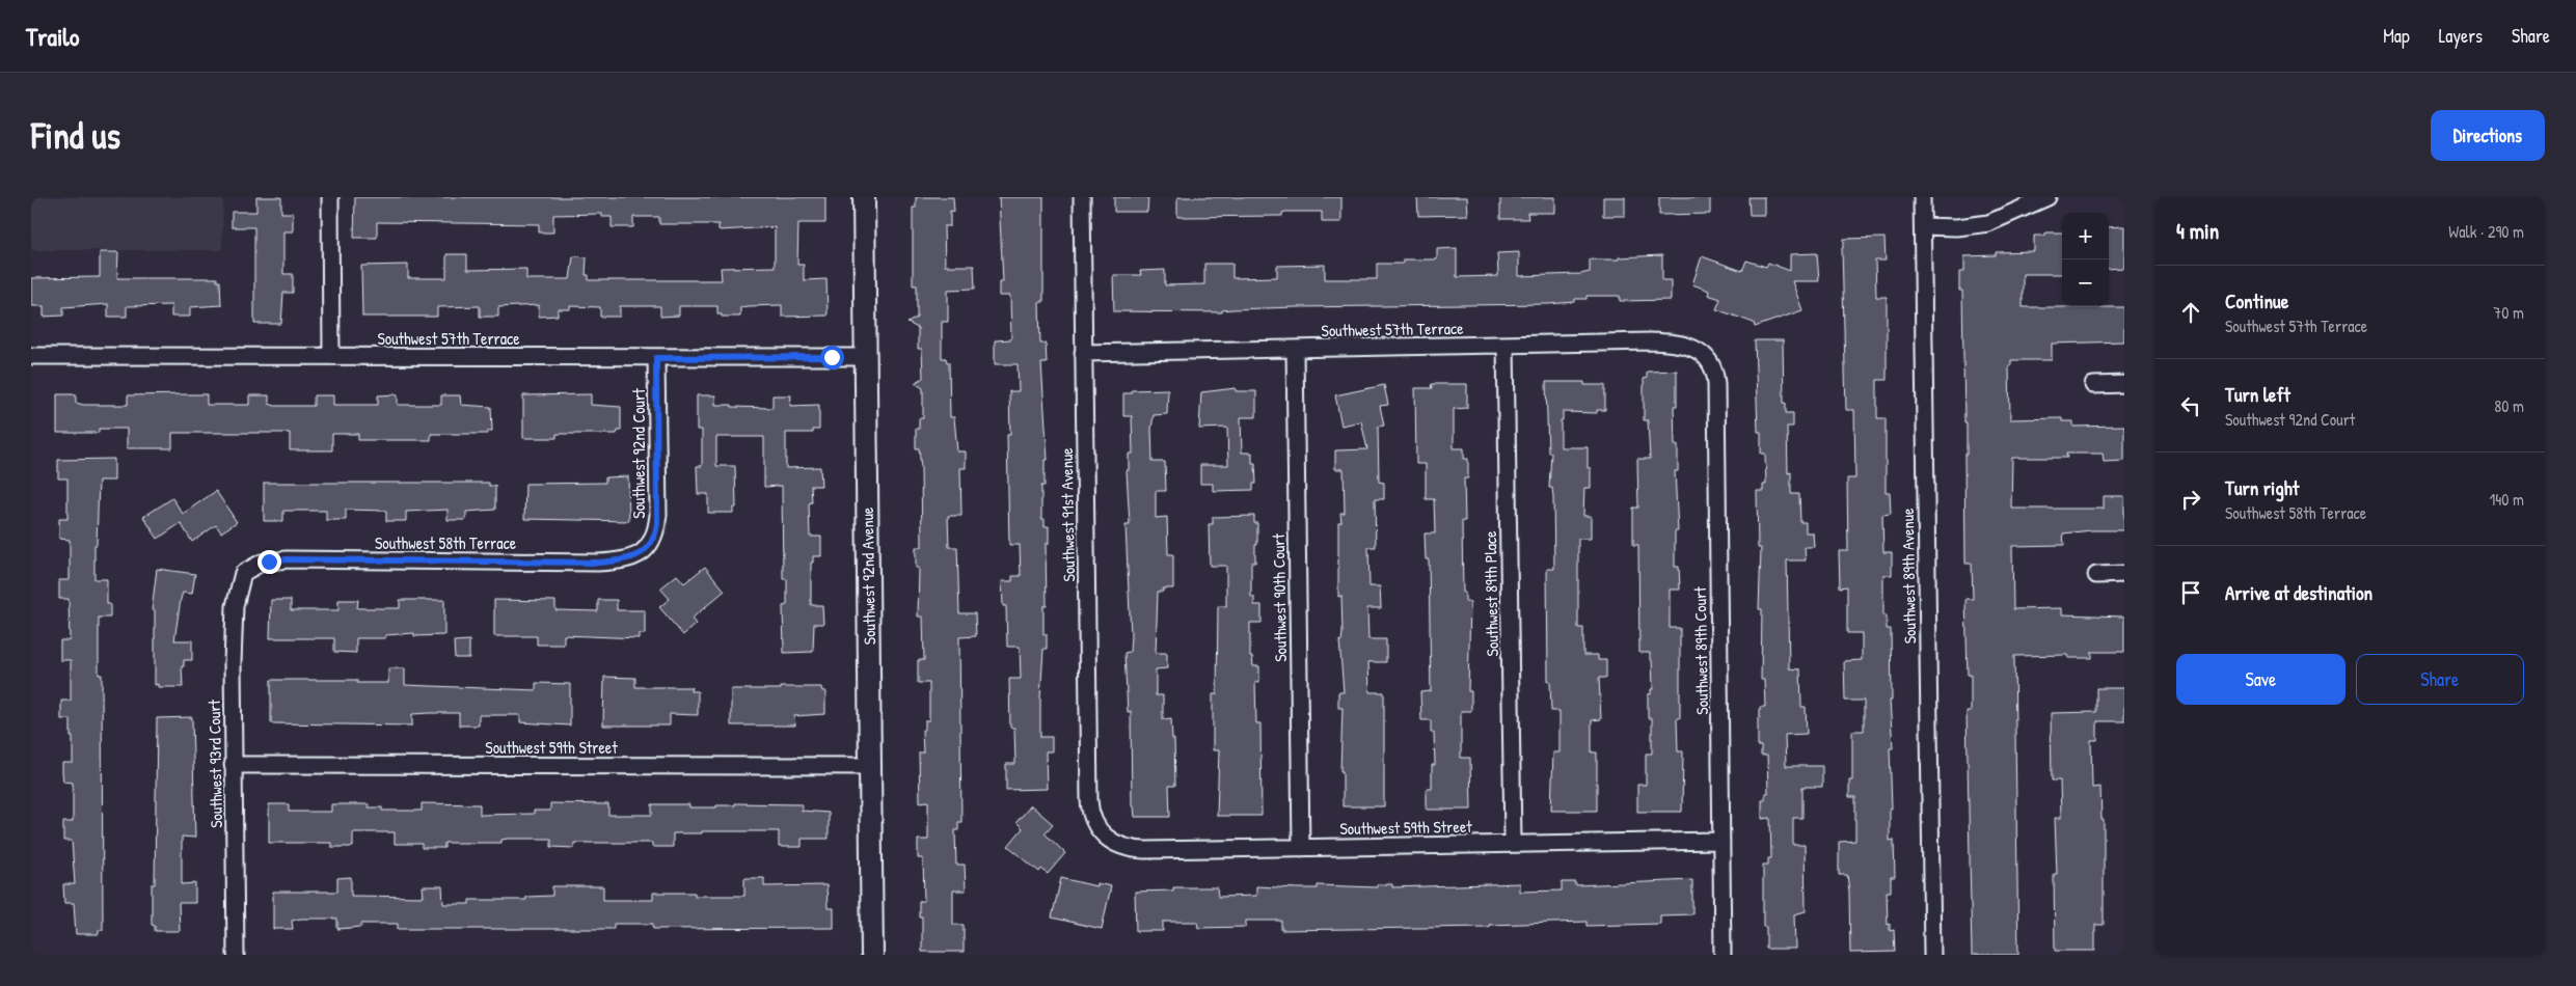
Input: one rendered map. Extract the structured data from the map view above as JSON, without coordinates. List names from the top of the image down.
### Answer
{
  "streets": {
    "street": [
      "Southwest 57th Terrace",
      "Southwest 92nd Court",
      "Southwest 91st Avenue",
      "Southwest 58th Terrace",
      "Southwest 92nd Avenue",
      "Southwest 89th Avenue",
      "Southwest 89th Place",
      "Southwest 90th Court",
      "Southwest 89th Court",
      "Southwest 59th Street",
      "Southwest 93rd Court"
    ]
  },
  "crossings": [
    ["Southwest 57th Terrace", "Southwest 92nd Court"],
    ["Southwest 57th Terrace", "Southwest 91st Avenue"],
    ["Southwest 57th Terrace", "Southwest 92nd Avenue"],
    ["Southwest 57th Terrace", "Southwest 89th Place"],
    ["Southwest 57th Terrace", "Southwest 90th Court"],
    ["Southwest 57th Terrace", "Southwest 89th Court"],
    ["Southwest 92nd Court", "Southwest 58th Terrace"],
    ["Southwest 91st Avenue", "Southwest 59th Street"],
    ["Southwest 58th Terrace", "Southwest 93rd Court"],
    ["Southwest 92nd Avenue", "Southwest 59th Street"],
    ["Southwest 89th Place", "Southwest 59th Street"],
    ["Southwest 90th Court", "Southwest 59th Street"],
    ["Southwest 89th Court", "Southwest 59th Street"],
    ["Southwest 59th Street", "Southwest 93rd Court"]
  ],
  "page": {
    "header": "Trailo",
    "nav": ["Map", "Layers", "Share"],
    "buttons": [
      "Directions",
      ["Save", "Share"]
    ],
    "title": "Find us",
    "heading": ["4 min", "Walk · 290 m"],
    "map_buttons": ["+", "−"],
    "list": [
      ["Continue", "Southwest 57th Terrace", "70 m"],
      ["Turn left", "Southwest 92nd Court", "80 m"],
      ["Turn right", "Southwest 58th Terrace", "140 m"],
      "Arrive at destination"
    ]
  }
}
